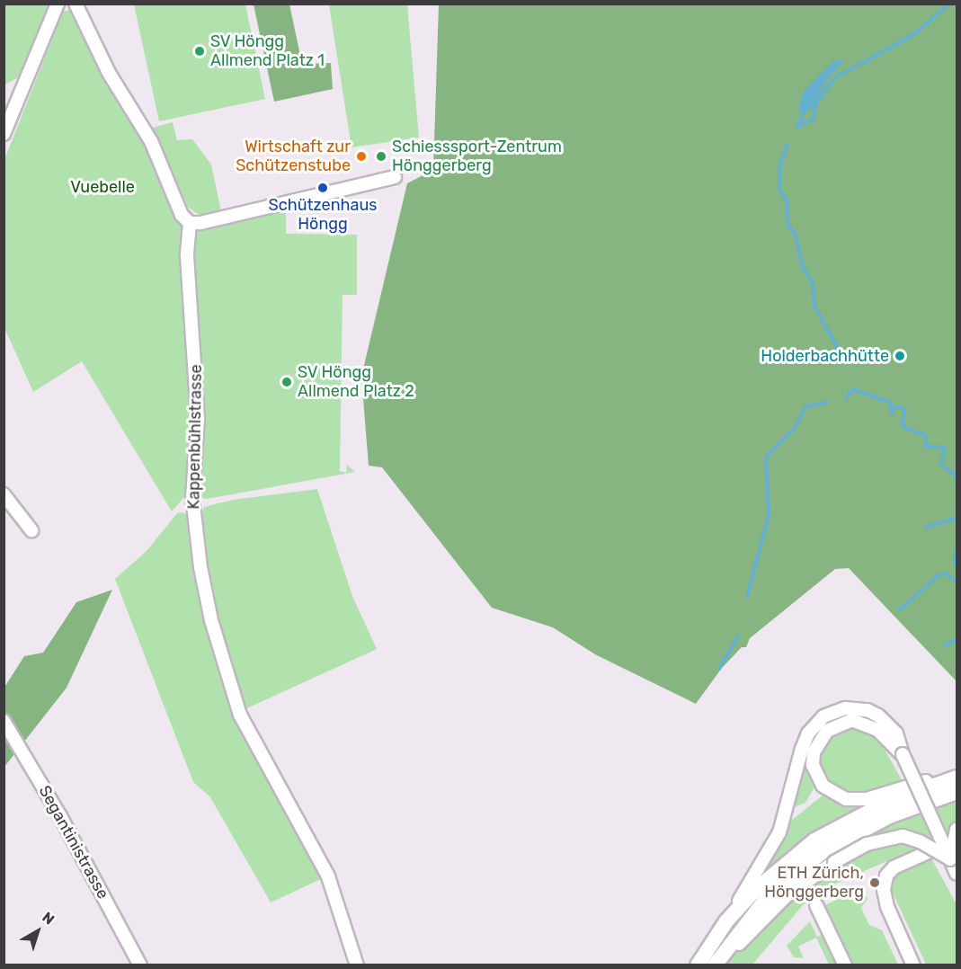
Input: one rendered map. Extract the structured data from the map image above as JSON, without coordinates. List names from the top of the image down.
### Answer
{
  "streets": {
    "street": ["Kappenbühlstrasse", "Segantinistrasse"]
  },
  "parks": ["Vuebelle"],
  "places": [
    "SV Höngg Allmend Platz 1",
    "Wirtschaft zur Schützenstube",
    "Schiesssport-Zentrum Hönggerberg",
    "Schützenhaus Höngg",
    "Holderbachhütte",
    "SV Höngg Allmend Platz 2",
    "ETH Zürich, Hönggerberg"
  ],
  "north": "top right"
}
